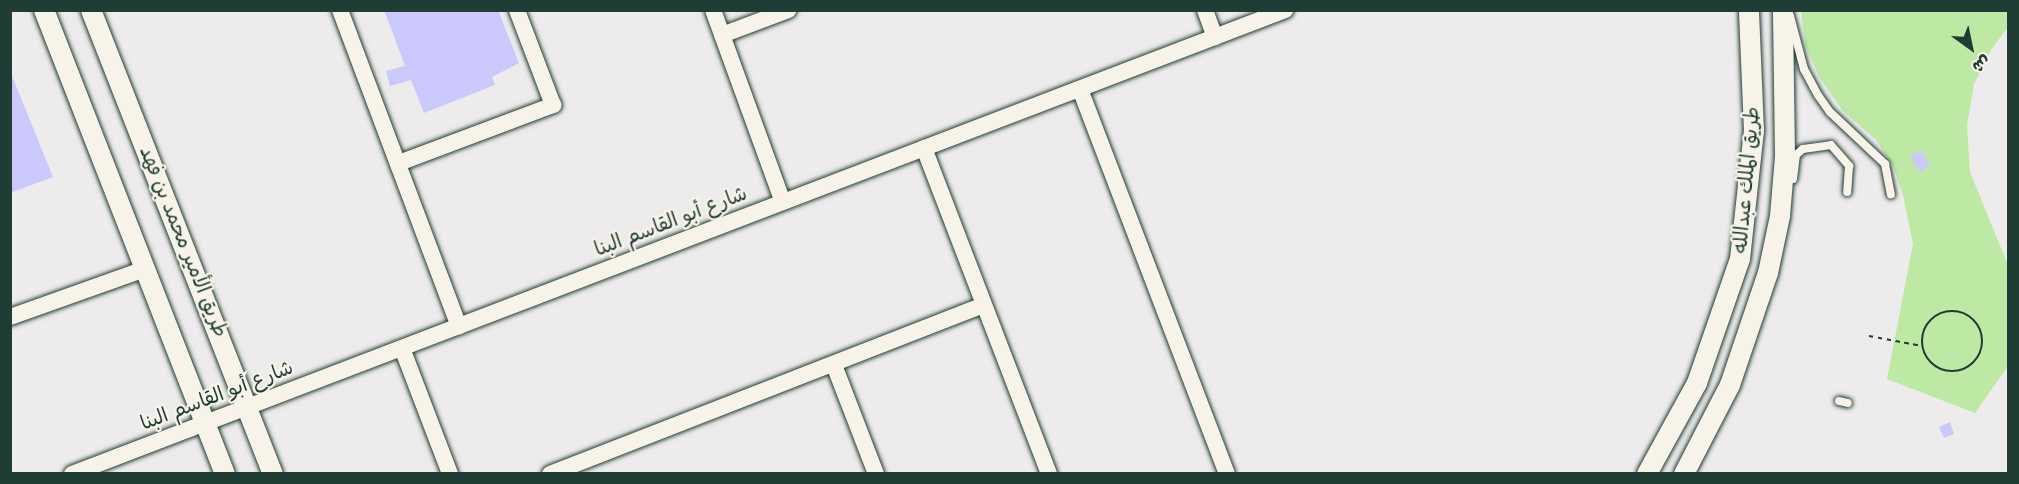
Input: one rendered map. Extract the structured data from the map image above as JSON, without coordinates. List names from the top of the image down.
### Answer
{
  "streets": {
    "street": ["طريق الملك عبدالله", "شارع أبو القاسم البنا", "طريق الأمير محمد بن فهد"]
  },
  "crossings": [
    ["شارع أبو القاسم البنا", "طريق الأمير محمد بن فهد"]
  ],
  "north": "bottom right"
}
